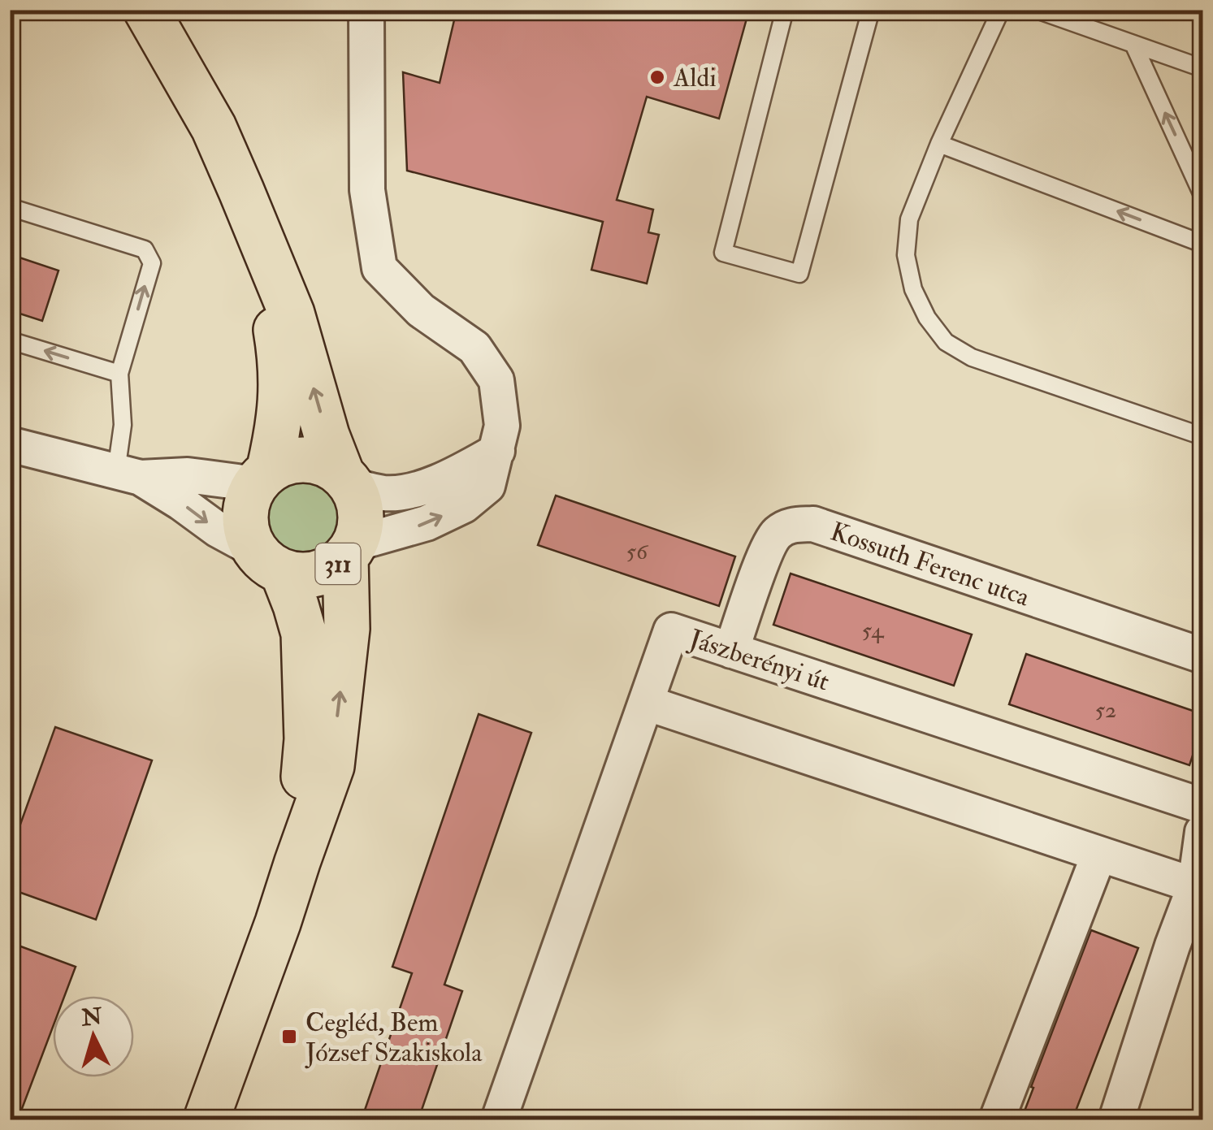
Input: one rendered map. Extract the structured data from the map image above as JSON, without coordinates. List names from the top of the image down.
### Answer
{
  "streets": {
    "main road": ["311"],
    "street": ["Kossuth Ferenc utca", "Jászberényi út"]
  },
  "crossings": [
    ["Kossuth Ferenc utca", "Jászberényi út"]
  ],
  "places": {
    "other": ["Aldi"],
    "transit": ["Cegléd, Bem József Szakiskola"]
  },
  "house_numbers": ["56", "54", "52"],
  "north": "top"
}
